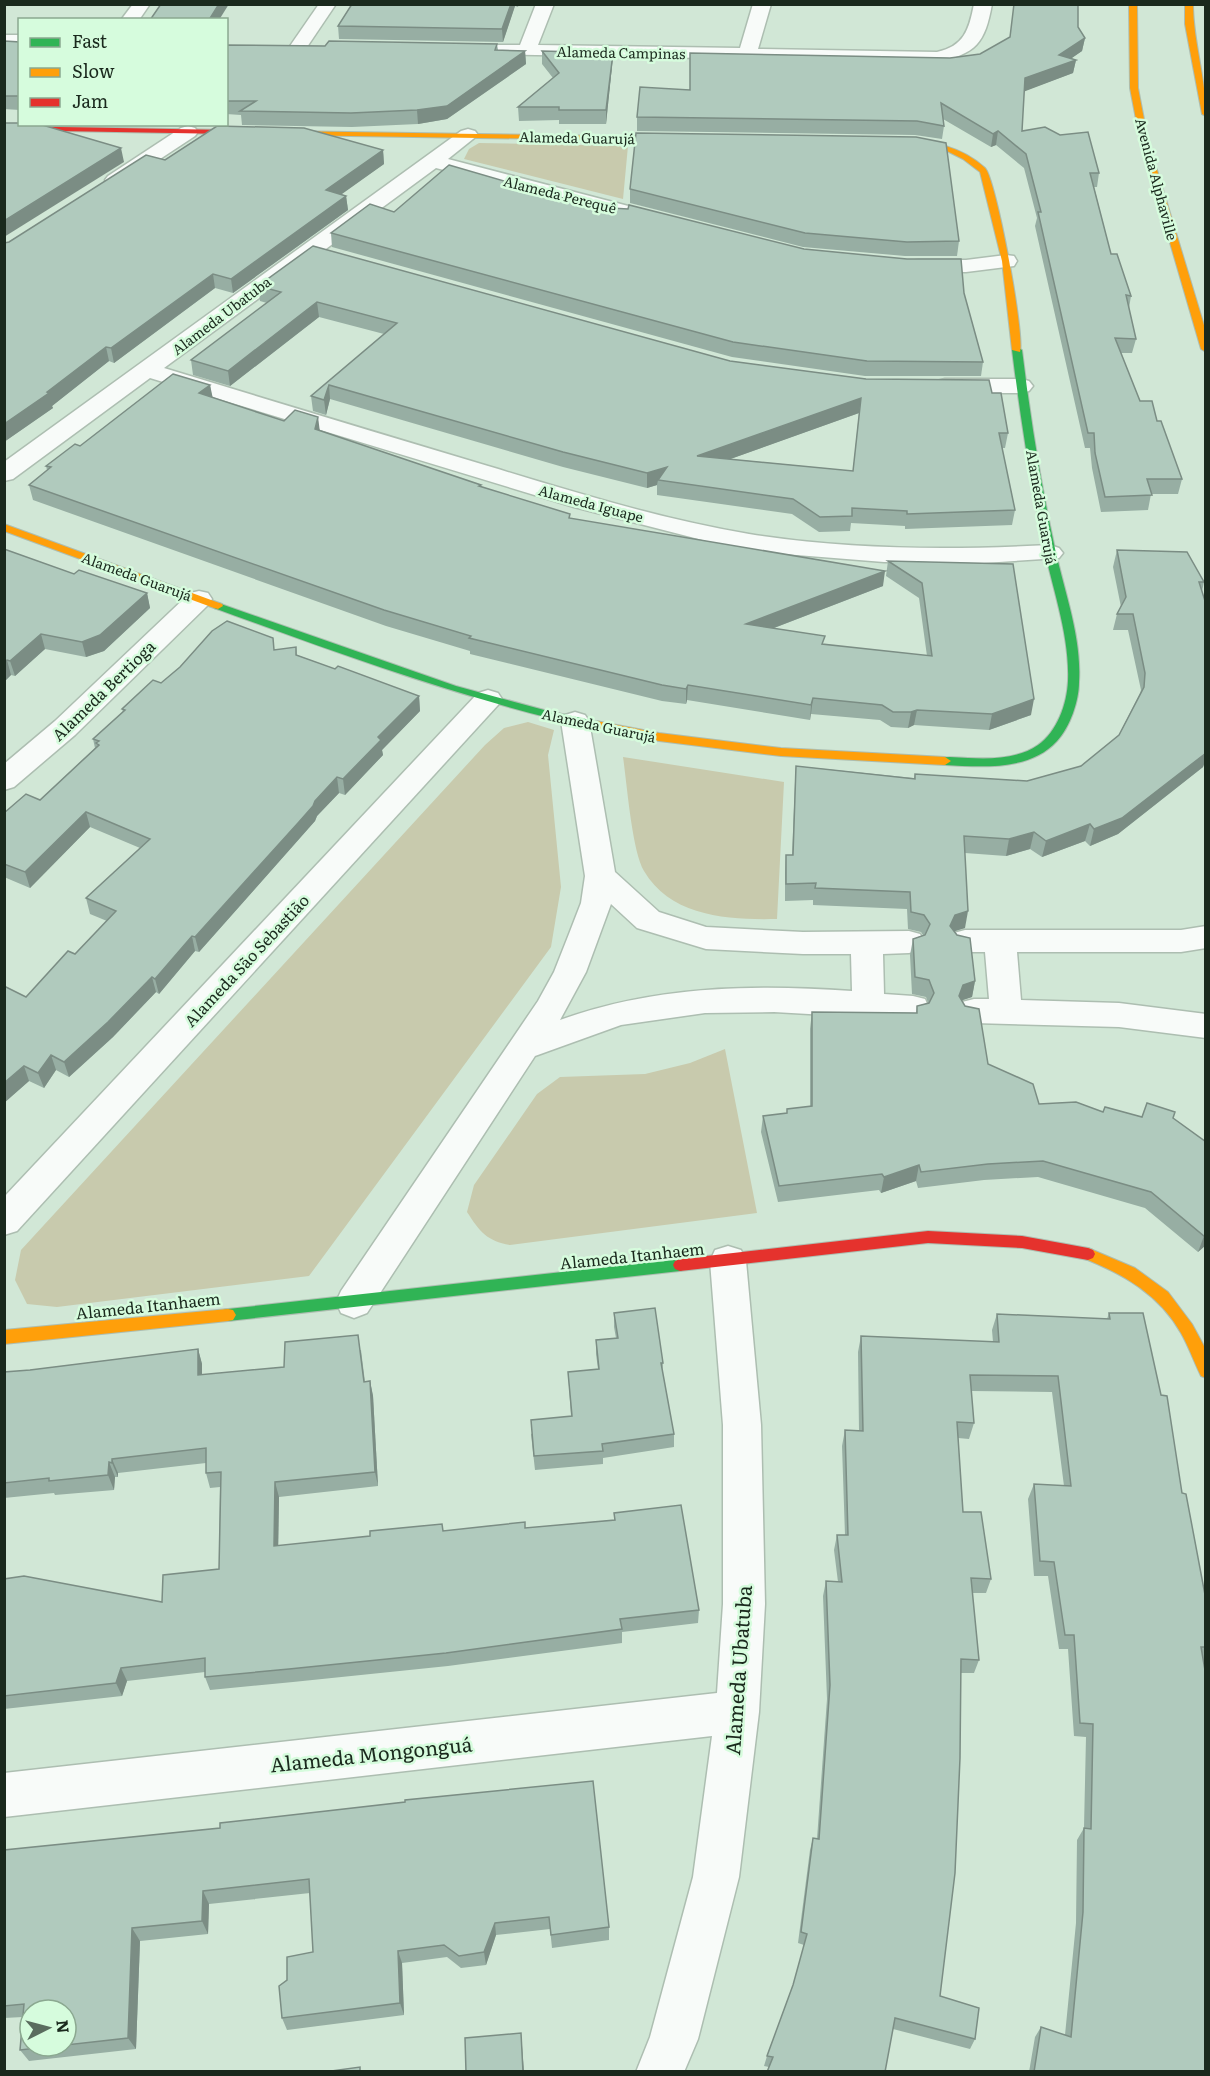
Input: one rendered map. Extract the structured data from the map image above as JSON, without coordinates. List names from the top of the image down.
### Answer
{
  "streets": {
    "street": [
      "Alameda Campinas",
      "Alameda Guarujá",
      "Avenida Alphaville",
      "Alameda Perequê",
      "Alameda Ubatuba",
      "Alameda Iguape",
      "Alameda Bertioga",
      "Alameda São Sebastião",
      "Alameda Itanhaem",
      "Alameda Mongonguá"
    ]
  },
  "crossings": [
    ["Alameda Guarujá", "Alameda Ubatuba"],
    ["Alameda Guarujá", "Alameda Iguape"],
    ["Alameda Guarujá", "Alameda Bertioga"],
    ["Alameda Guarujá", "Alameda São Sebastião"],
    ["Alameda Perequê", "Alameda Ubatuba"],
    ["Alameda Ubatuba", "Alameda Iguape"],
    ["Alameda Ubatuba", "Alameda Itanhaem"],
    ["Alameda Ubatuba", "Alameda Mongonguá"]
  ],
  "legend": ["Fast", "Slow", "Jam"],
  "north": "right"
}
